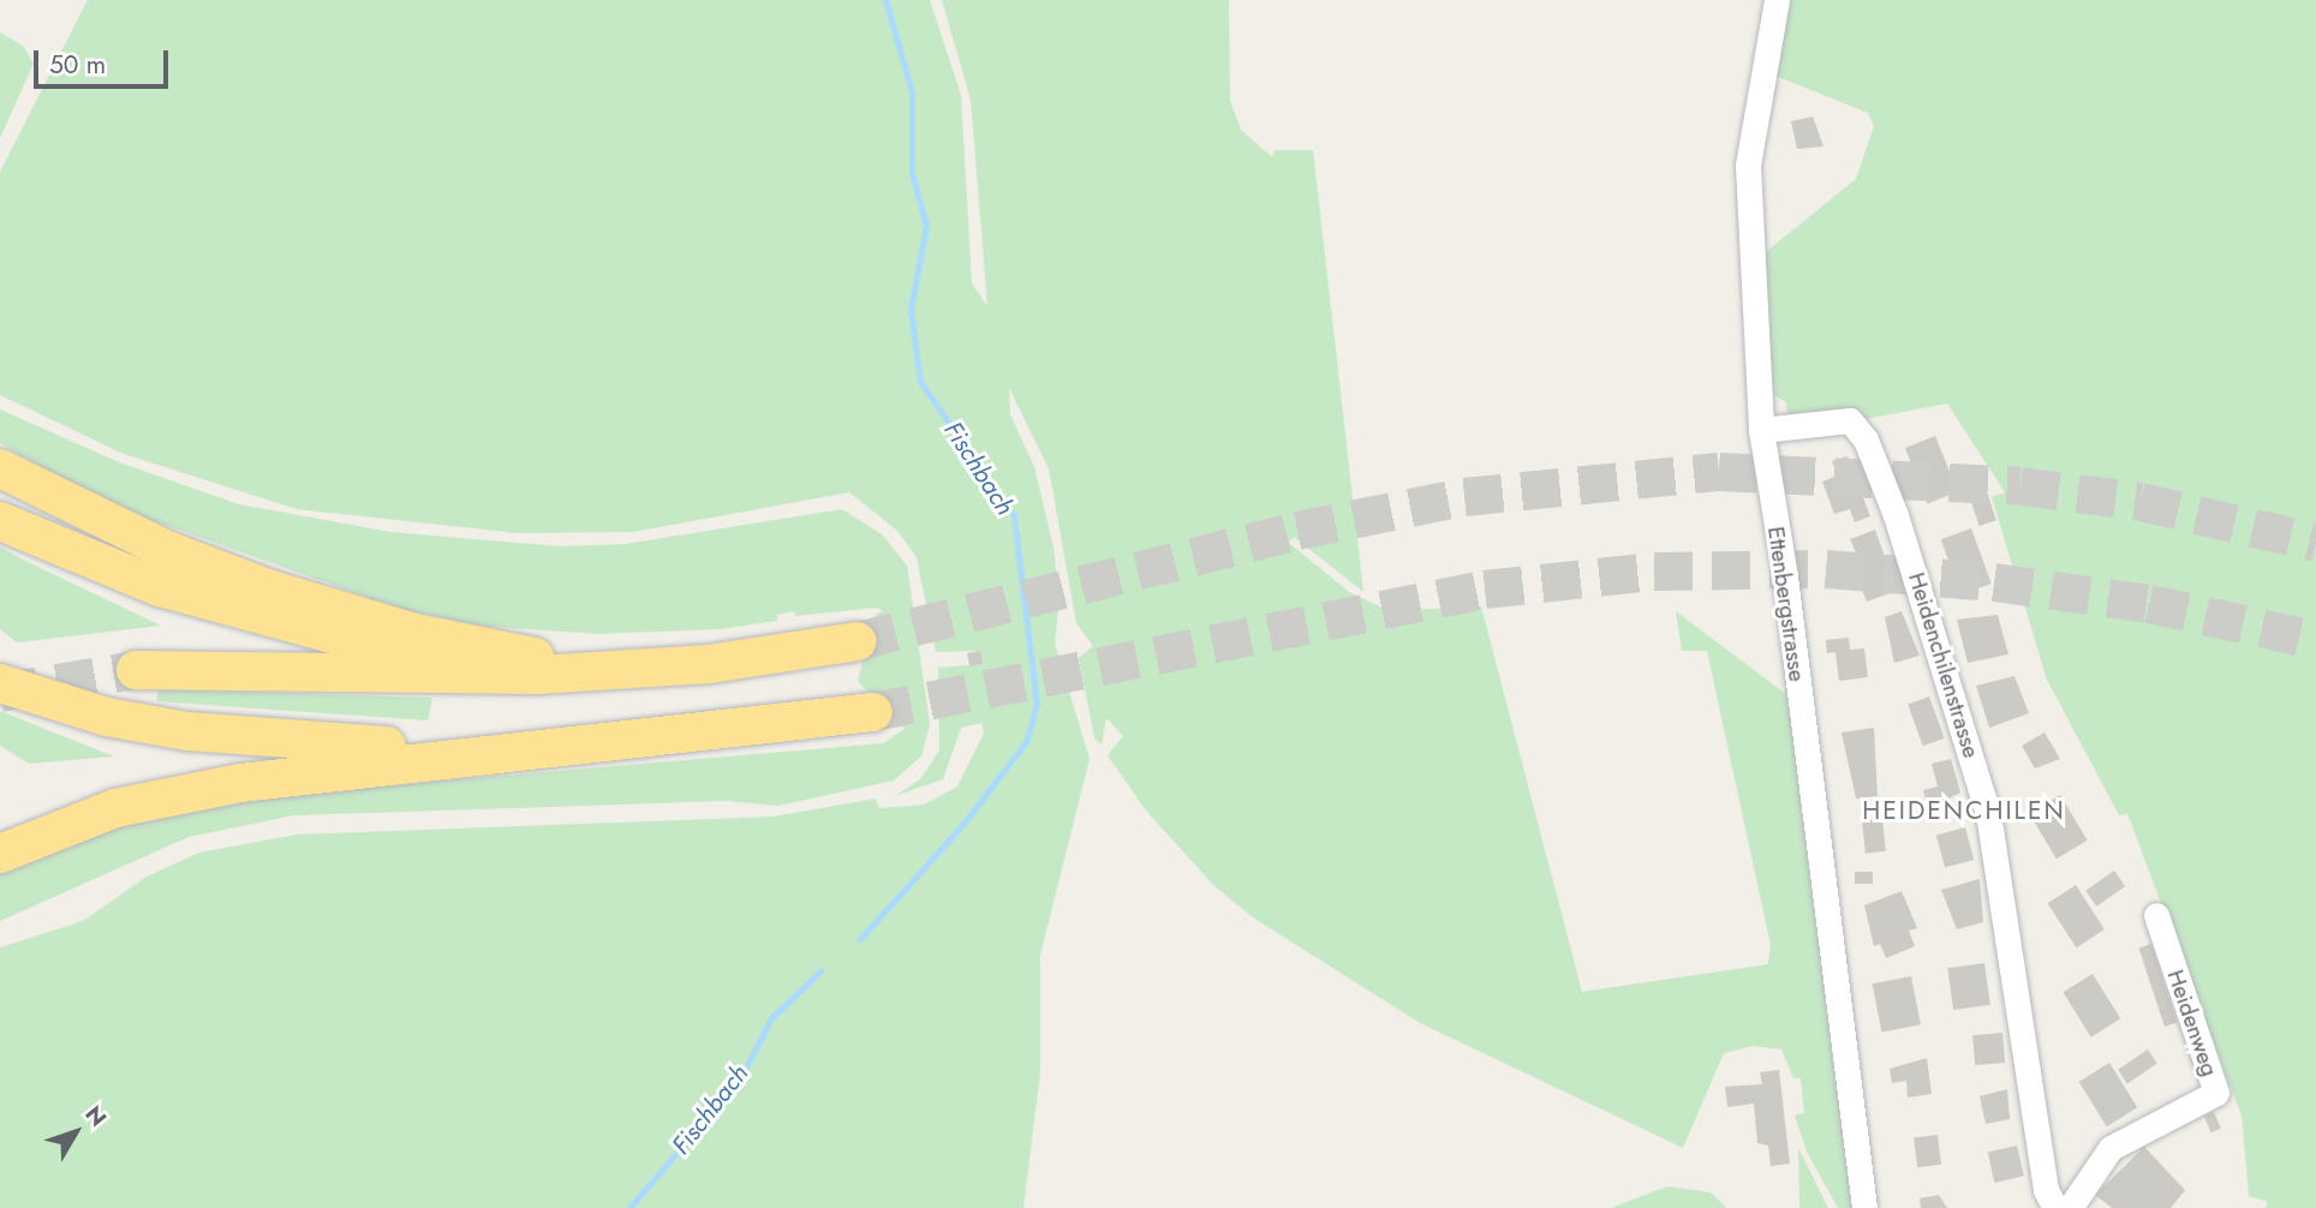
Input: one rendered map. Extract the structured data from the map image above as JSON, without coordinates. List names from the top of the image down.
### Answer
{
  "streets": {
    "street": ["Ettenbergstrasse", "Heidenchilenstrasse", "Heidenweg"]
  },
  "crossings": [
    ["Ettenbergstrasse", "Heidenchilenstrasse"]
  ],
  "districts": ["HEIDENCHILEN"],
  "water": ["Fischbach"],
  "scale_bar": "50 m",
  "north": "top right"
}
